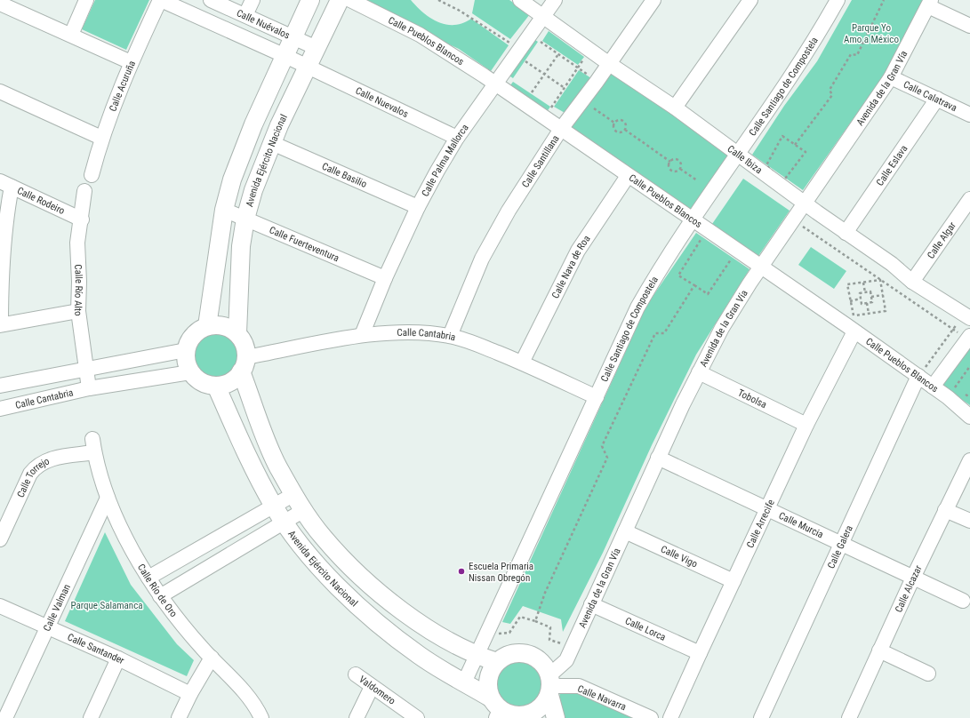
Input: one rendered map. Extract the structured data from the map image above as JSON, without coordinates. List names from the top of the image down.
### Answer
{
  "streets": {
    "street": [
      "Calle Nuévalos",
      "Calle Pueblos Blancos",
      "Calle Acuruña",
      "Calle Santiago de Compostela",
      "Avenida de la Gran Vía",
      "Calle Calatrava",
      "Calle Nuevalos",
      "Calle Ibiza",
      "Calle Palma Mallorca",
      "Avenida Ejército Nacional",
      "Calle Santillana",
      "Calle Eslava",
      "Calle Basilio",
      "Calle Rodeiro",
      "Calle Algar",
      "Calle Fuerteventura",
      "Calle Nava de Roa",
      "Calle Río Alto",
      "Calle Cantabria",
      "Tobolsa",
      "Calle Torrejo",
      "Calle Arrecife",
      "Calle Murcia",
      "Calle Galera",
      "Calle Vigo",
      "Calle Río de Oro",
      "Calle Alcazar",
      "Calle Valman",
      "Calle Lorca",
      "Calle Santander",
      "Valdomero",
      "Calle Navarra"
    ]
  },
  "crossings": [
    ["Calle Nuévalos", "Avenida Ejército Nacional"],
    ["Calle Pueblos Blancos", "Calle Santiago de Compostela"],
    ["Calle Pueblos Blancos", "Avenida de la Gran Vía"],
    ["Calle Pueblos Blancos", "Calle Palma Mallorca"],
    ["Calle Pueblos Blancos", "Calle Santillana"],
    ["Calle Pueblos Blancos", "Calle Nava de Roa"],
    ["Calle Pueblos Blancos", "Calle Arrecife"],
    ["Calle Pueblos Blancos", "Calle Galera"],
    ["Calle Santiago de Compostela", "Calle Ibiza"],
    ["Calle Santiago de Compostela", "Avenida Ejército Nacional"],
    ["Calle Santiago de Compostela", "Calle Cantabria"],
    ["Avenida de la Gran Vía", "Calle Calatrava"],
    ["Avenida de la Gran Vía", "Calle Ibiza"],
    ["Avenida de la Gran Vía", "Avenida Ejército Nacional"],
    ["Avenida de la Gran Vía", "Tobolsa"],
    ["Avenida de la Gran Vía", "Calle Murcia"],
    ["Avenida de la Gran Vía", "Calle Vigo"],
    ["Avenida de la Gran Vía", "Calle Lorca"],
    ["Avenida de la Gran Vía", "Calle Navarra"],
    ["Calle Calatrava", "Calle Eslava"],
    ["Calle Nuevalos", "Calle Palma Mallorca"],
    ["Calle Nuevalos", "Avenida Ejército Nacional"],
    ["Calle Ibiza", "Calle Palma Mallorca"],
    ["Calle Ibiza", "Calle Santillana"],
    ["Calle Ibiza", "Calle Eslava"],
    ["Calle Ibiza", "Calle Algar"],
    ["Calle Palma Mallorca", "Calle Basilio"],
    ["Calle Palma Mallorca", "Calle Fuerteventura"],
    ["Calle Palma Mallorca", "Calle Cantabria"],
    ["Avenida Ejército Nacional", "Calle Basilio"],
    ["Avenida Ejército Nacional", "Calle Fuerteventura"],
    ["Avenida Ejército Nacional", "Calle Cantabria"],
    ["Avenida Ejército Nacional", "Calle Navarra"],
    ["Calle Santillana", "Calle Cantabria"],
    ["Calle Rodeiro", "Calle Río Alto"],
    ["Calle Nava de Roa", "Calle Cantabria"],
    ["Calle Río Alto", "Calle Cantabria"],
    ["Tobolsa", "Calle Arrecife"],
    ["Calle Torrejo", "Calle Río de Oro"],
    ["Calle Arrecife", "Calle Murcia"],
    ["Calle Arrecife", "Calle Vigo"],
    ["Calle Arrecife", "Calle Lorca"],
    ["Calle Murcia", "Calle Galera"],
    ["Calle Murcia", "Calle Alcazar"],
    ["Calle Río de Oro", "Calle Valman"],
    ["Calle Valman", "Calle Santander"]
  ],
  "parks": ["Parque Yo Amo a México", "Parque Salamanca"],
  "places": ["Escuela Primaria Nissan Obregón"]
}
